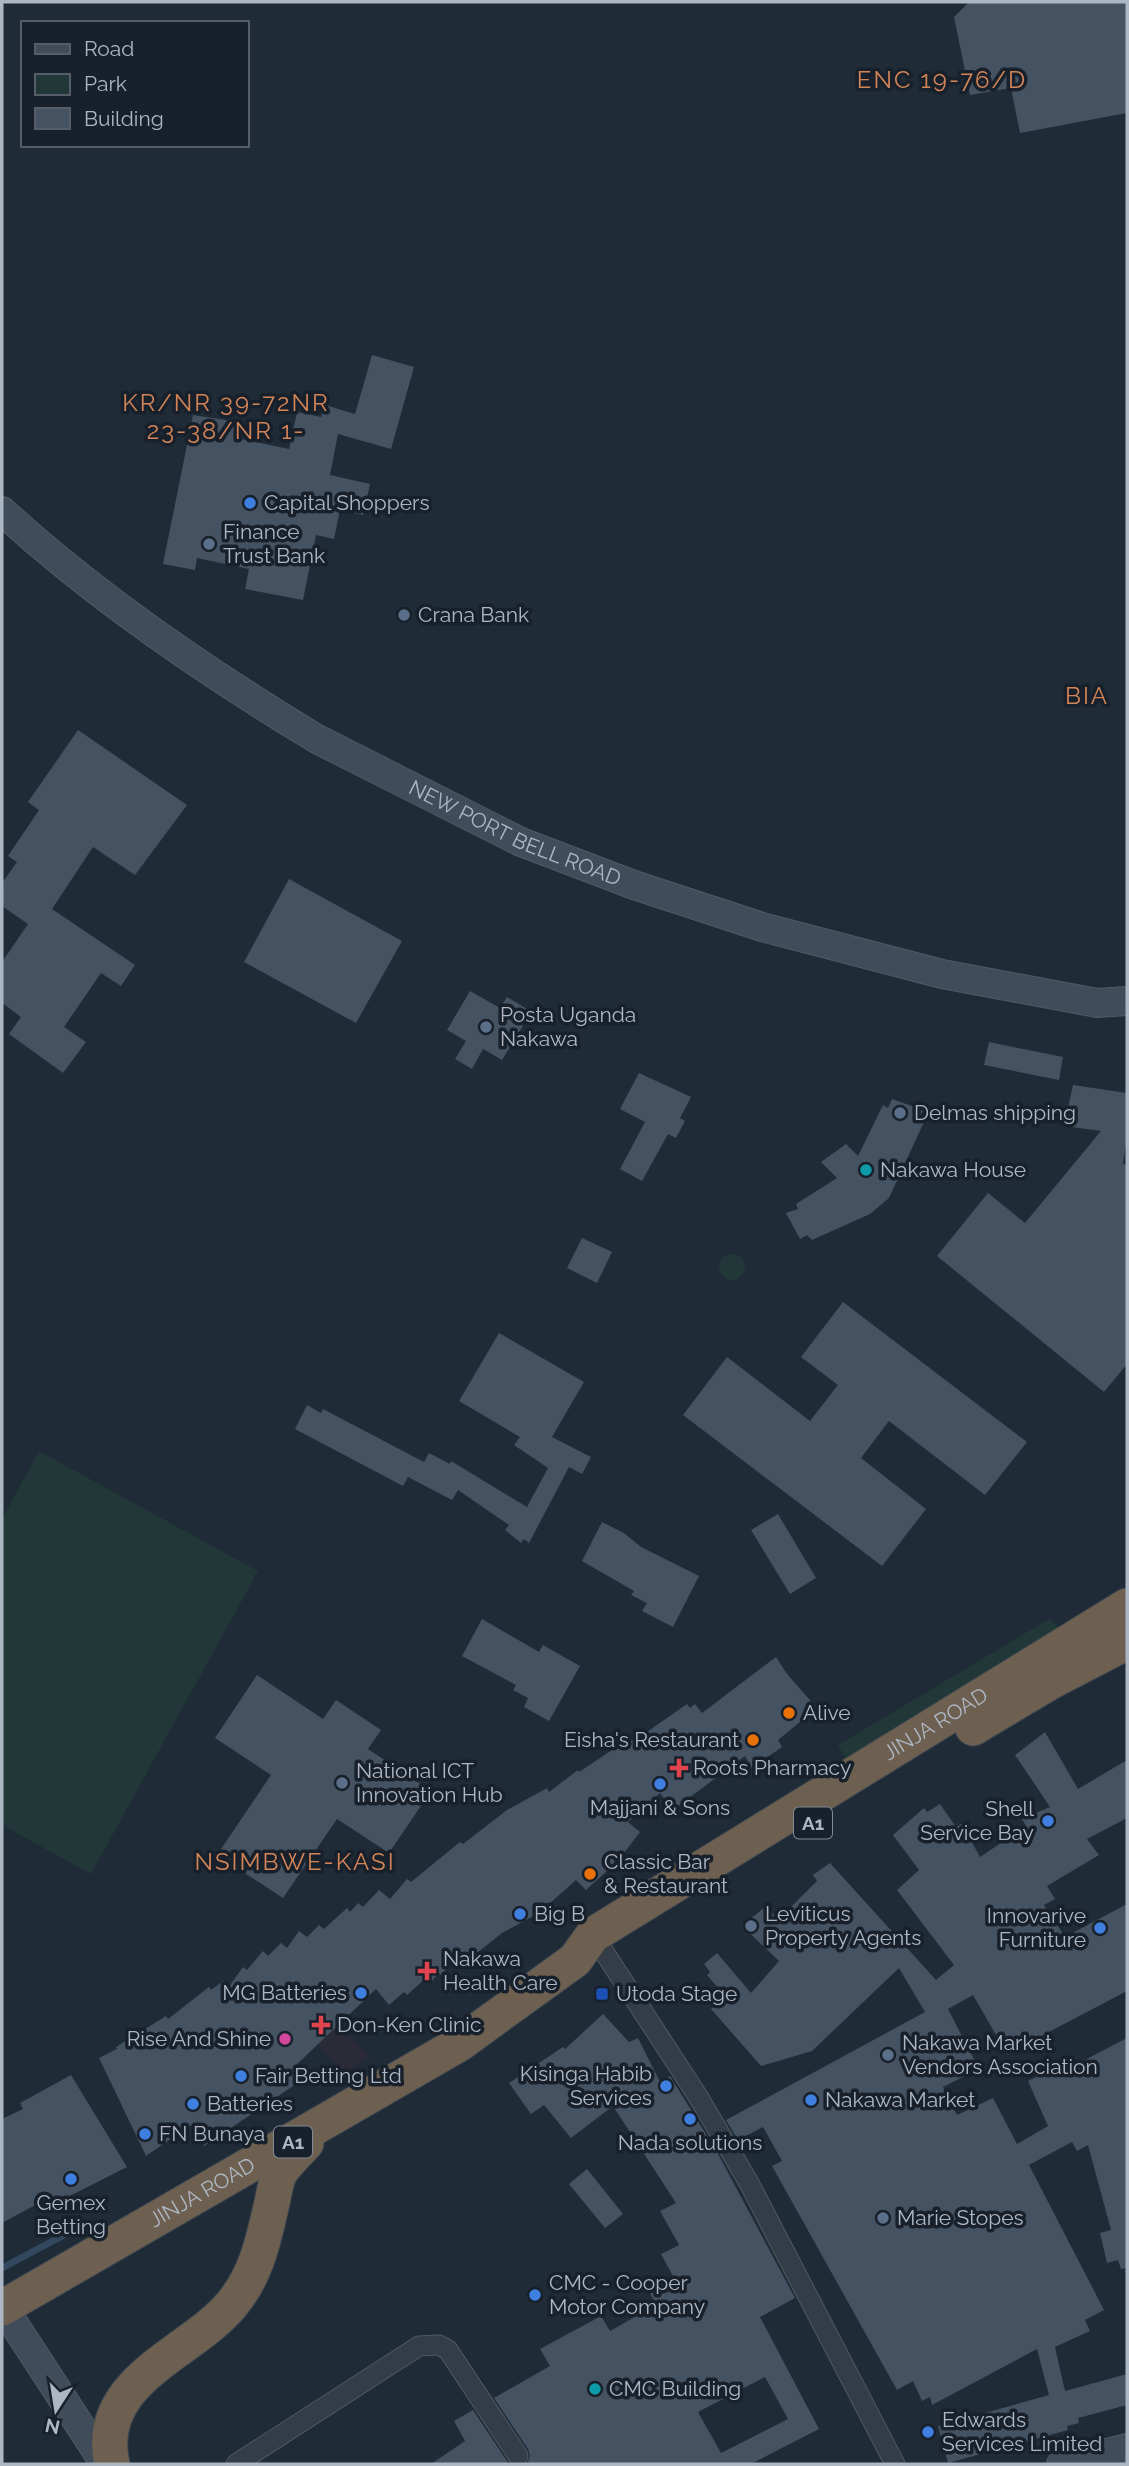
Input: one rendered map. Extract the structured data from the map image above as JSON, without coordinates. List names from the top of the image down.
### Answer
{
  "streets": {
    "highway": ["JINJA ROAD", "A1"],
    "main road": ["NEW PORT BELL ROAD"]
  },
  "districts": [
    "ENC 19-76/D",
    "KR/NR 39-72NR 23-38/NR 1-",
    "BIA",
    "NSIMBWE-KASI"
  ],
  "places": {
    "other": [
      "Capital Shoppers",
      "Finance Trust Bank",
      "Crana Bank",
      "Posta Uganda Nakawa",
      "Delmas shipping",
      "Nakawa House",
      "Alive",
      "Eisha's Restaurant",
      "National ICT Innovation Hub",
      "Majjani & Sons",
      "Shell Service Bay",
      "Classic Bar & Restaurant",
      "Big B",
      "Leviticus Property Agents",
      "Innovarive Furniture",
      "MG Batteries",
      "Rise And Shine",
      "Nakawa Market Vendors Association",
      "Fair Betting Ltd",
      "Kisinga Habib Services",
      "Nakawa Market",
      "Batteries",
      "Nada solutions",
      "FN Bunaya",
      "Gemex Betting",
      "Marie Stopes",
      "CMC - Cooper Motor Company",
      "CMC Building",
      "Edwards Services Limited"
    ],
    "health": ["Roots Pharmacy", "Nakawa Health Care", "Don-Ken Clinic"],
    "transit": ["Utoda Stage"]
  },
  "legend": ["Road", "Park", "Building"],
  "north": "bottom"
}
